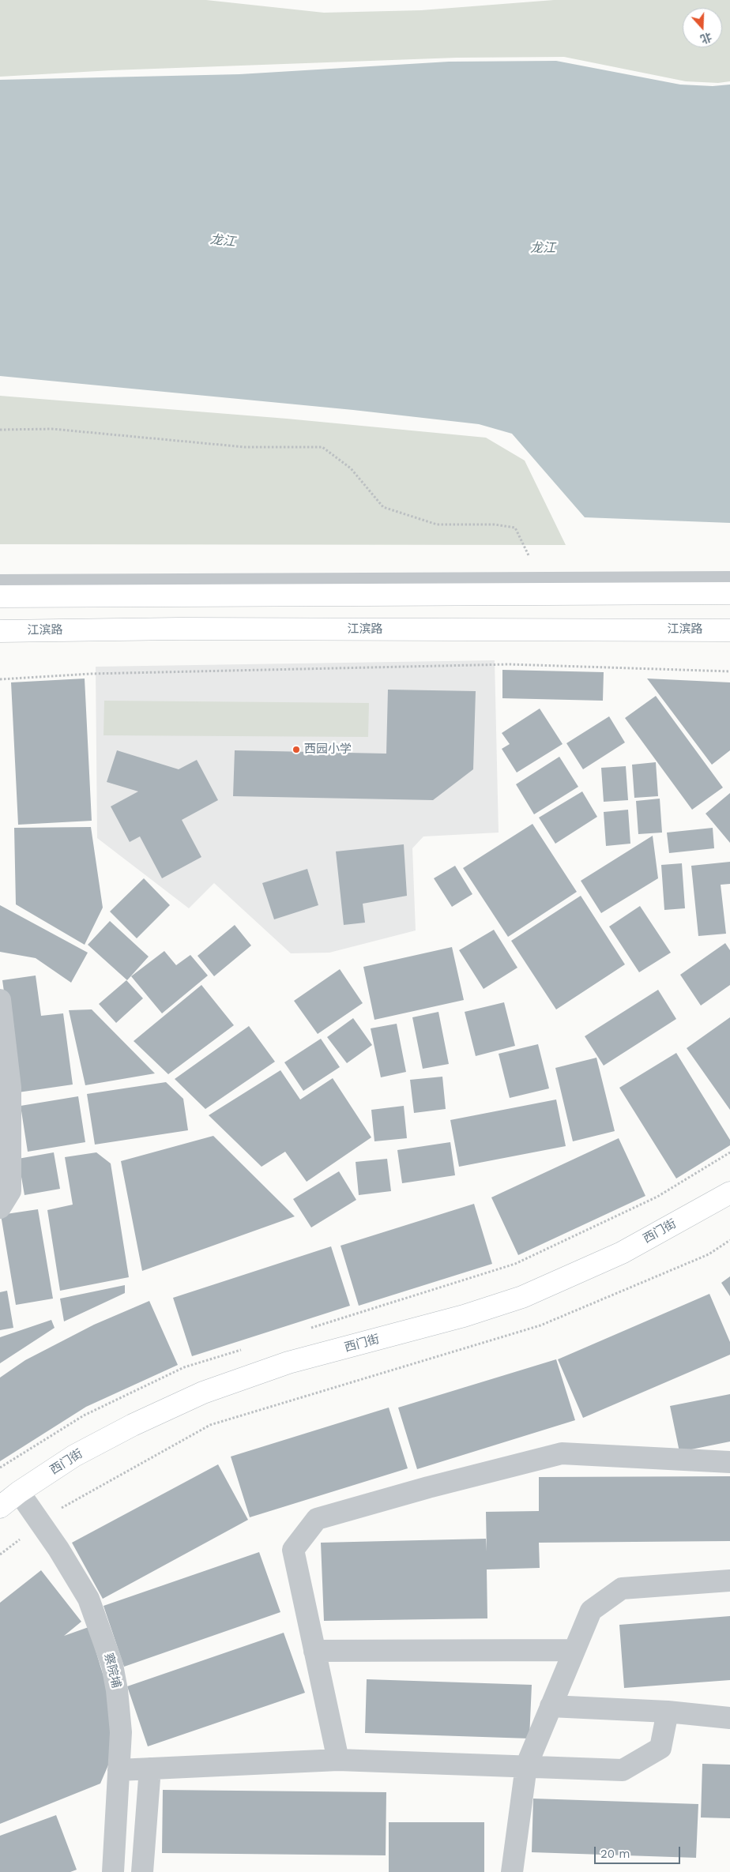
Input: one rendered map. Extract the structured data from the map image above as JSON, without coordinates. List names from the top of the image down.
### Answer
{
  "streets": {
    "main road": ["江滨路", "西门街"],
    "street": ["察院埔"]
  },
  "crossings": [
    ["西门街", "察院埔"]
  ],
  "water": ["龙江"],
  "places": ["西园小学"],
  "scale_bar": "20 m",
  "north": "bottom"
}
